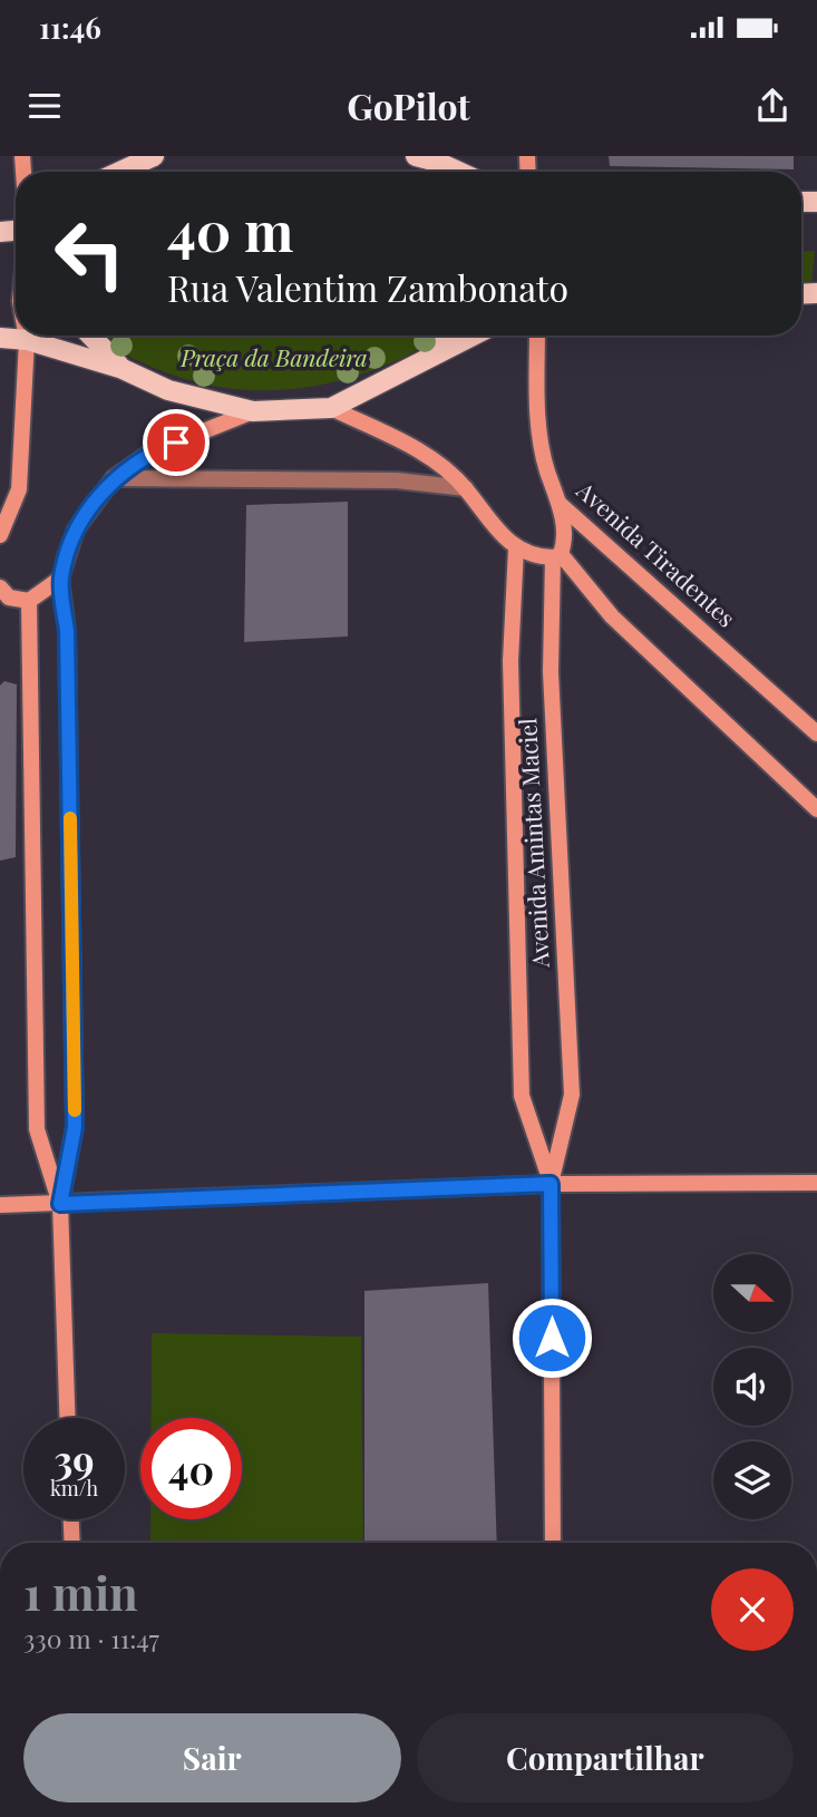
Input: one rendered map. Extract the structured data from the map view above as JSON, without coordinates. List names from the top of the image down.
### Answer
{
  "streets": {
    "main road": ["Avenida Tiradentes", "Avenida Amintas Maciel"]
  },
  "crossings": [
    ["Avenida Tiradentes", "Avenida Amintas Maciel"]
  ],
  "parks": ["Praça da Bandeira"],
  "north": "right",
  "page": {
    "status": "11:46",
    "header": "GoPilot",
    "turn": ["40 m", "Rua Valentim Zambonato"],
    "speed": "39 km/h",
    "limit": "40",
    "heading": ["1 min", "330 m · 11:47"],
    "buttons": ["Sair", "Compartilhar"]
  }
}
